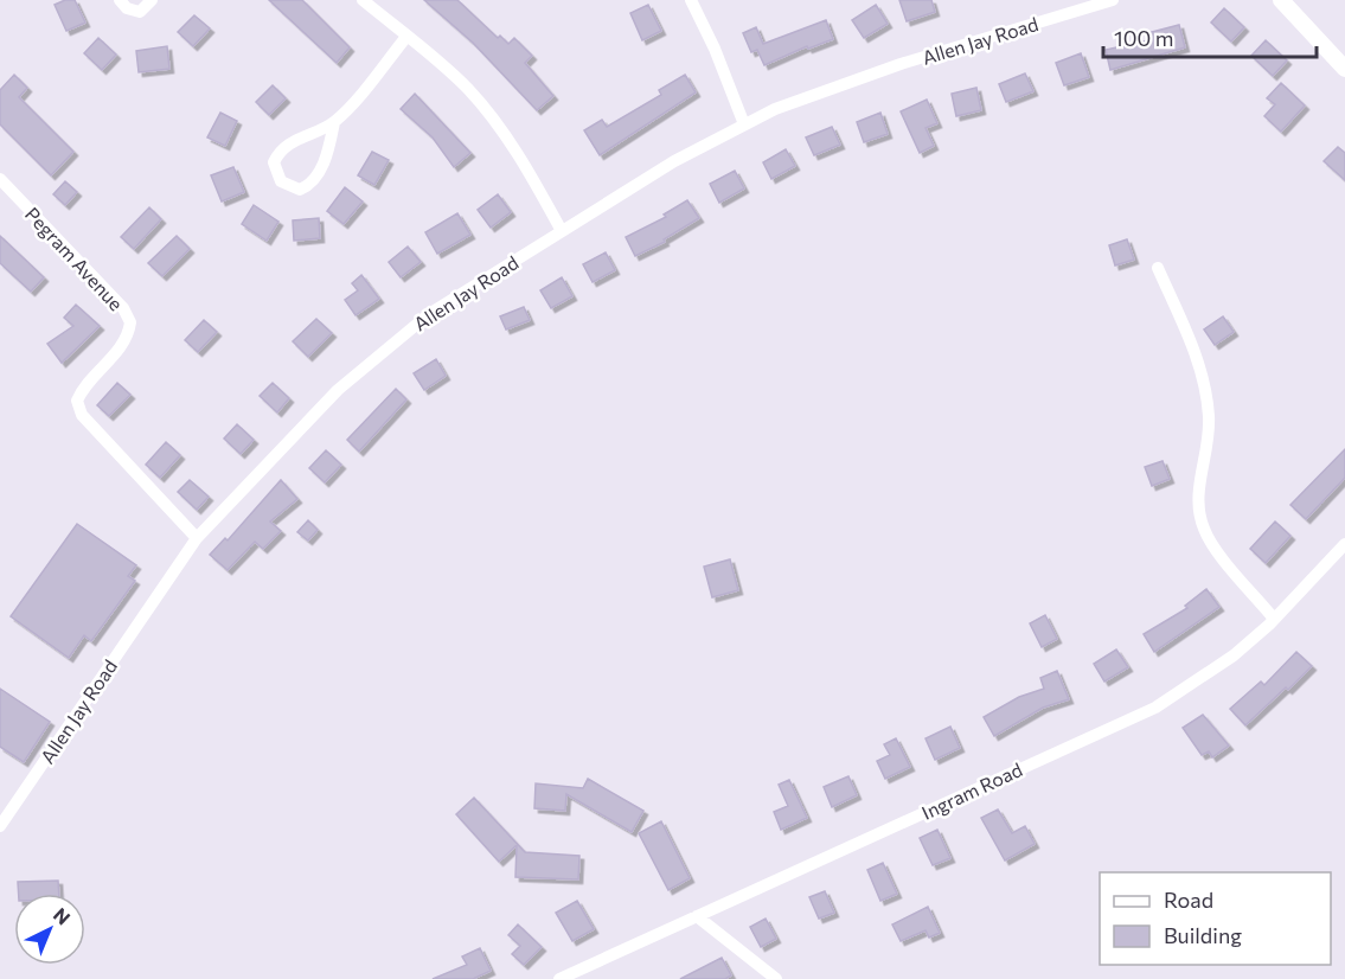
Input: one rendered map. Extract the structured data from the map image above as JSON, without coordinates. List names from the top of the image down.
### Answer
{
  "streets": {
    "street": ["Allen Jay Road", "Pegram Avenue", "Ingram Road"]
  },
  "crossings": [
    ["Allen Jay Road", "Pegram Avenue"]
  ],
  "legend": ["Road", "Building"],
  "scale_bar": "100 m",
  "north": "top right"
}
